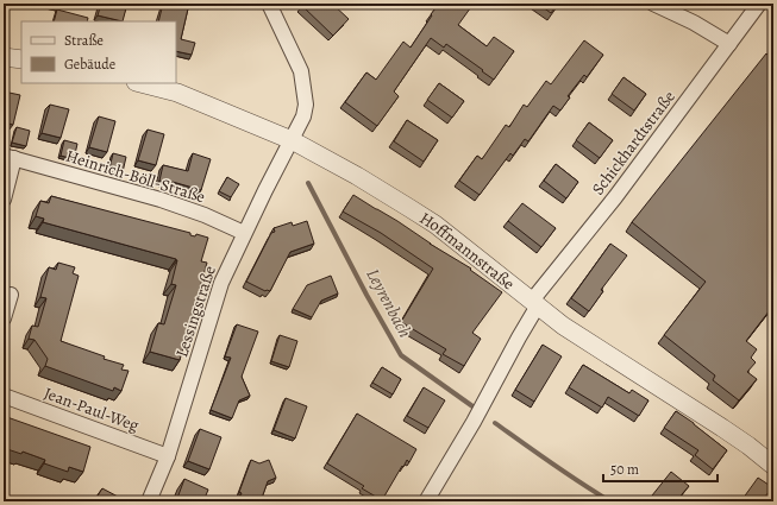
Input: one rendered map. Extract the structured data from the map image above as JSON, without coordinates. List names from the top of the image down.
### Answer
{
  "streets": {
    "street": [
      "Schickhardtstraße",
      "Heinrich-Böll-Straße",
      "Hoffmannstraße",
      "Lessingstraße",
      "Jean-Paul-Weg"
    ]
  },
  "crossings": [
    ["Schickhardtstraße", "Hoffmannstraße"],
    ["Heinrich-Böll-Straße", "Lessingstraße"],
    ["Hoffmannstraße", "Lessingstraße"],
    ["Lessingstraße", "Jean-Paul-Weg"]
  ],
  "water": ["Leyrenbach"],
  "legend": ["Straße", "Gebäude"],
  "scale_bar": "50 m"
}
